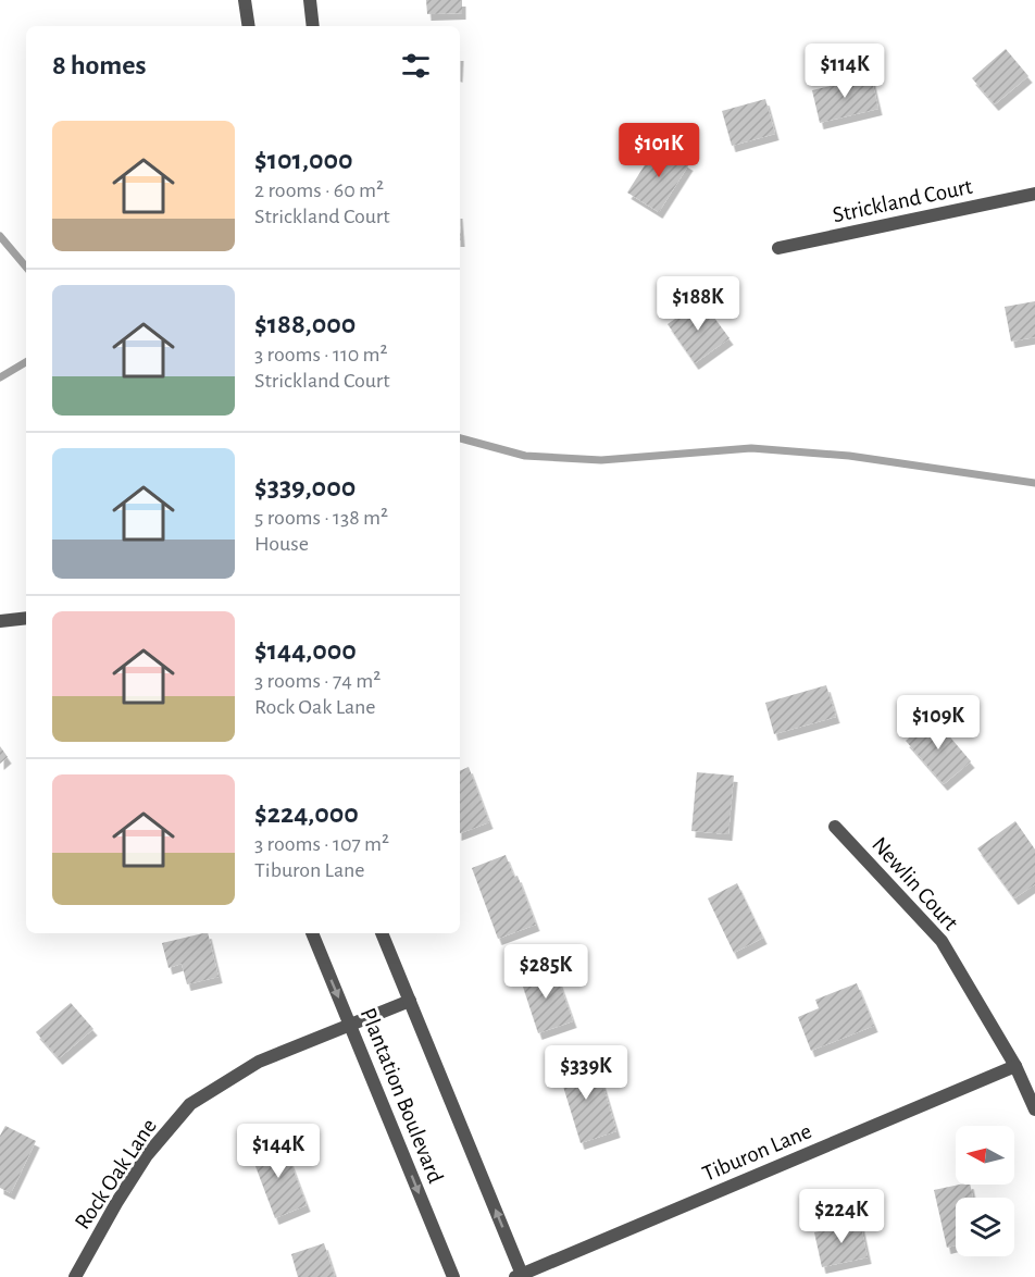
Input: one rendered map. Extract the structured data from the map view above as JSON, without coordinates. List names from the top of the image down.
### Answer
{
  "streets": {
    "street": [
      "Strickland Court",
      "Newlin Court",
      "Plantation Boulevard",
      "Tiburon Lane",
      "Rock Oak Lane"
    ]
  },
  "crossings": [
    ["Newlin Court", "Tiburon Lane"],
    ["Plantation Boulevard", "Tiburon Lane"],
    ["Plantation Boulevard", "Rock Oak Lane"]
  ],
  "north": "left",
  "page": {
    "heading": "8 homes",
    "price": [
      "$114K",
      "$101K",
      "$188K",
      "$109K",
      "$285K",
      "$339K",
      "$144K",
      "$224K"
    ],
    "list": [
      {
        "name": "$101,000",
        "note": "2 rooms · 60 m² · Strickland Court"
      },
      {
        "name": "$188,000",
        "note": "3 rooms · 110 m² · Strickland Court"
      },
      {
        "name": "$339,000",
        "note": "5 rooms · 138 m² · House"
      },
      {
        "name": "$144,000",
        "note": "3 rooms · 74 m² · Rock Oak Lane"
      },
      {
        "name": "$224,000",
        "note": "3 rooms · 107 m² · Tiburon Lane"
      }
    ]
  }
}
